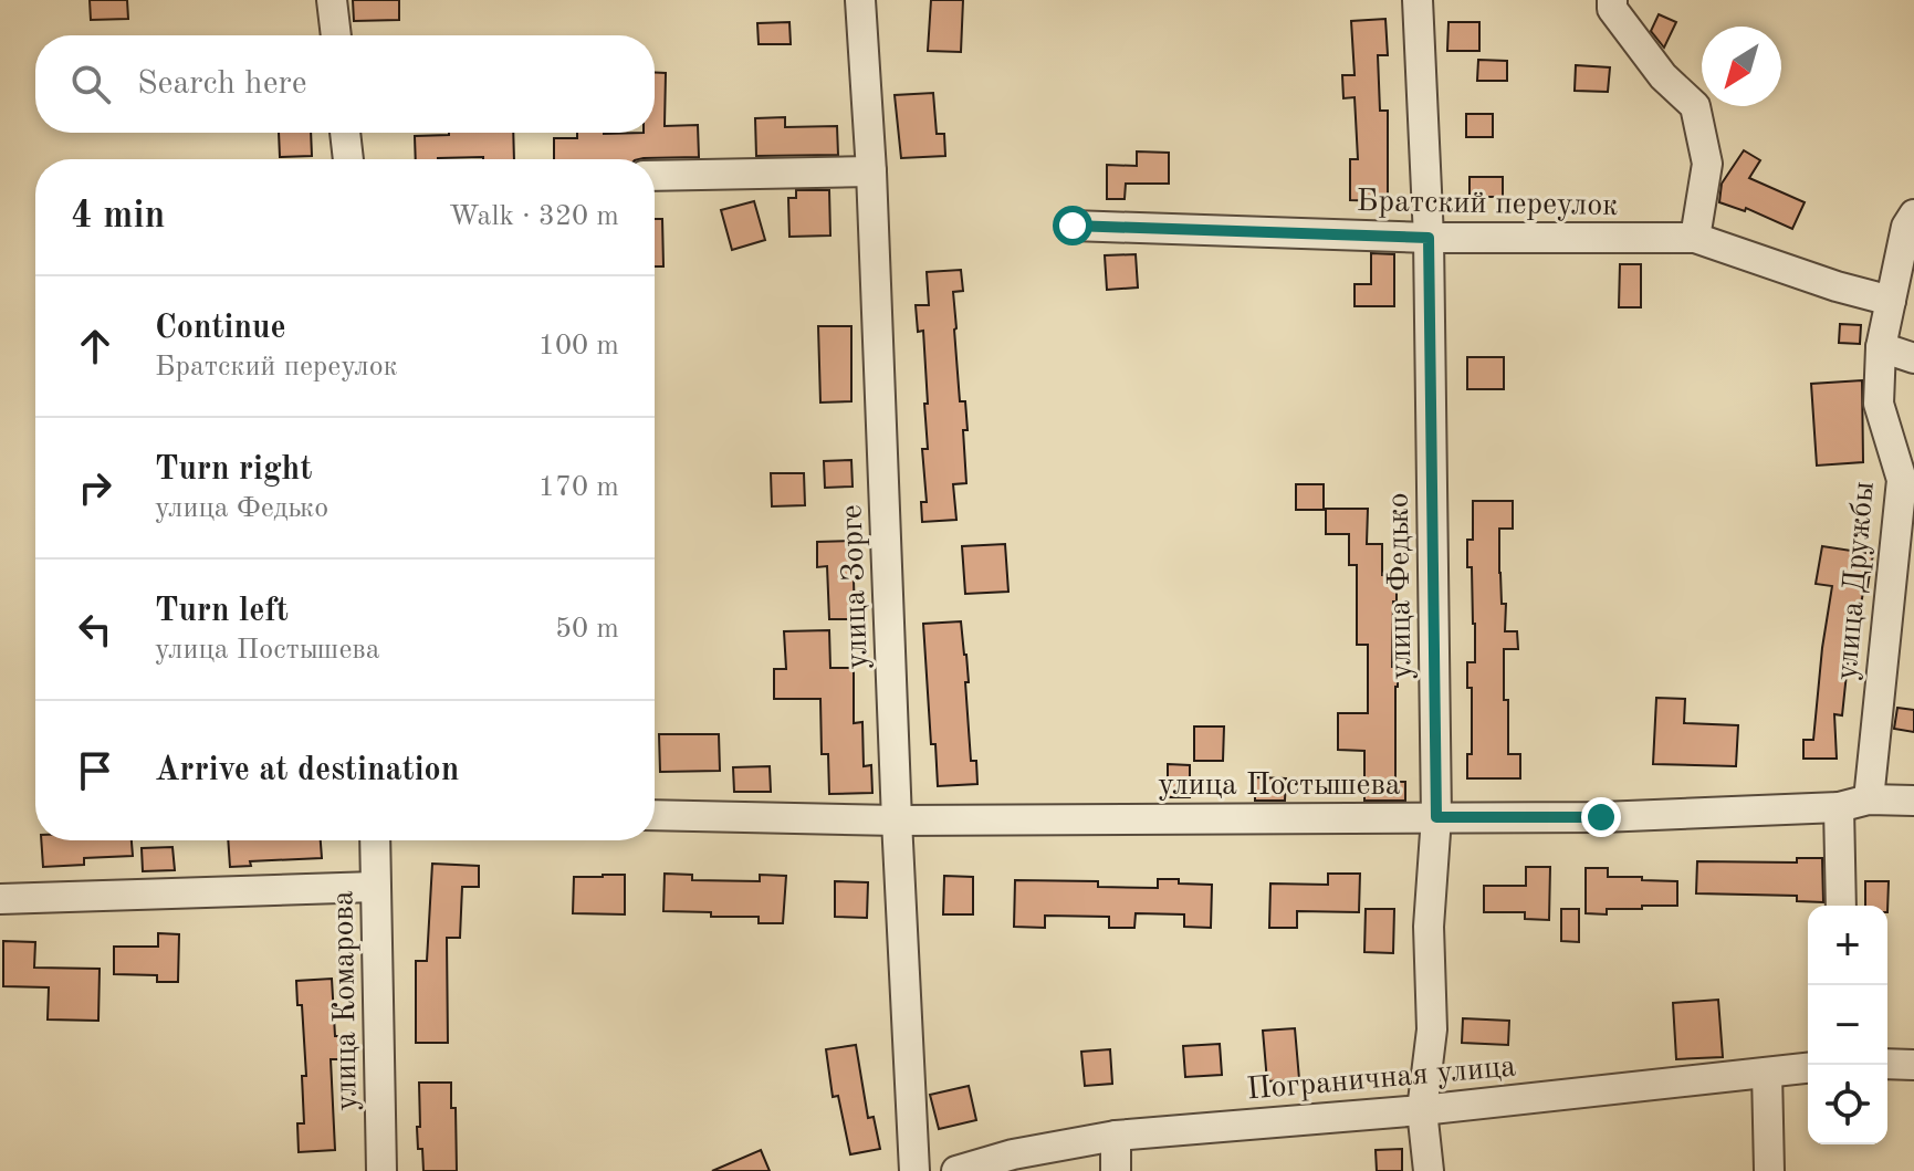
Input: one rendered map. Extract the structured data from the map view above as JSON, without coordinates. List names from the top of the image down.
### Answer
{
  "streets": {
    "street": [
      "Братский переулок",
      "улица Дружбы",
      "улица Федько",
      "улица Зорге",
      "улица Постышева",
      "улица Комарова",
      "Пограничная улица"
    ]
  },
  "crossings": [
    ["Братский переулок", "улица Дружбы"],
    ["Братский переулок", "улица Федько"],
    ["улица Дружбы", "улица Постышева"],
    ["улица Федько", "улица Постышева"],
    ["улица Федько", "Пограничная улица"],
    ["улица Зорге", "улица Постышева"]
  ],
  "north": "bottom left",
  "page": {
    "search": "Search here",
    "heading": ["4 min", "Walk · 320 m"],
    "list": [
      ["Continue", "Братский переулок", "100 m"],
      ["Turn right", "улица Федько", "170 m"],
      ["Turn left", "улица Постышева", "50 m"],
      "Arrive at destination"
    ],
    "map_buttons": ["+", "−"]
  }
}
